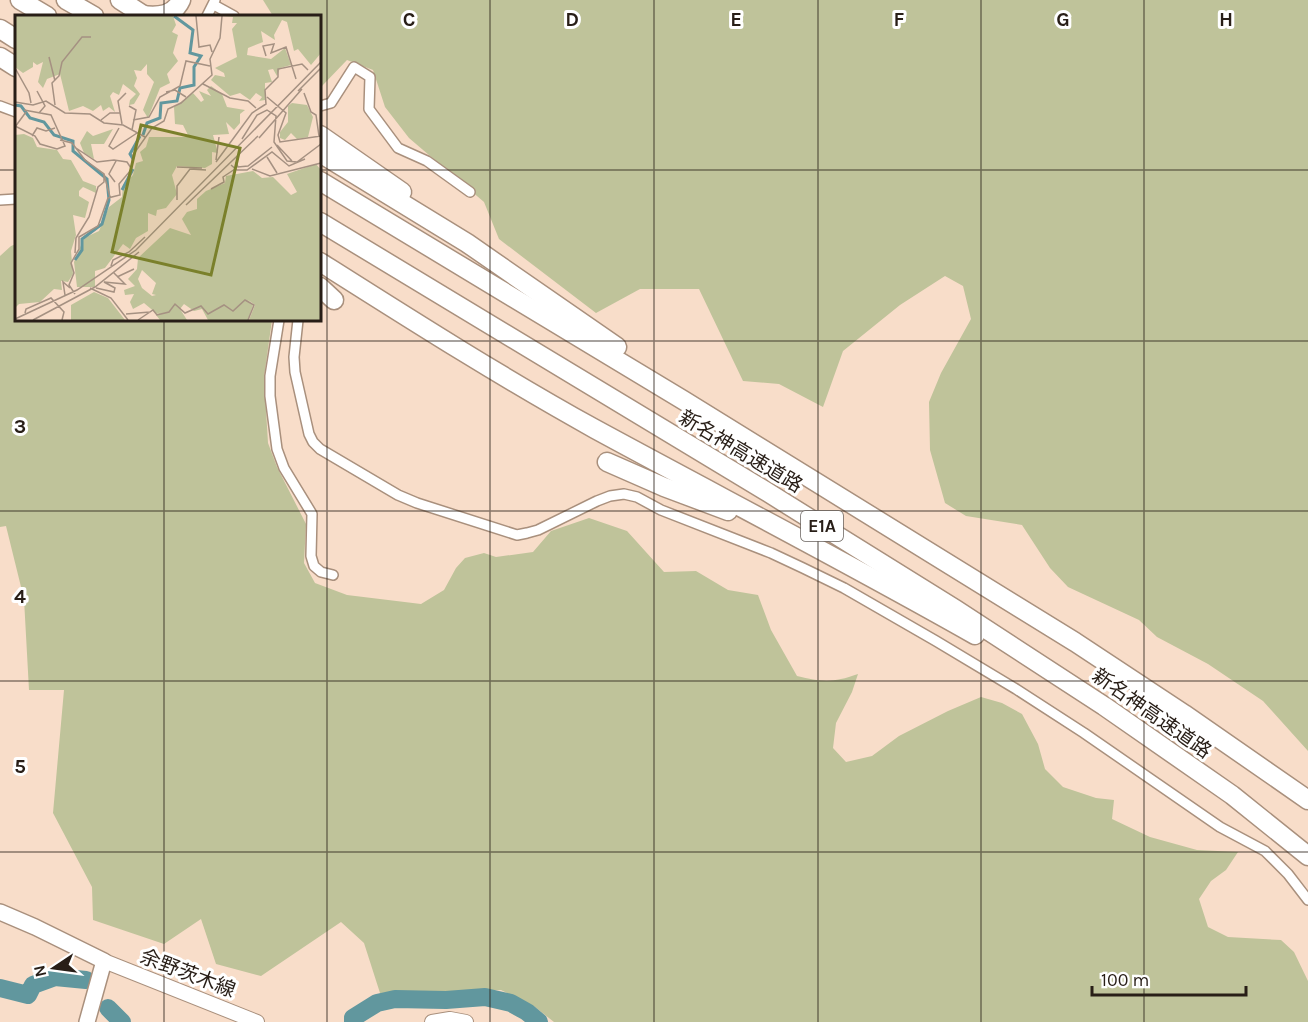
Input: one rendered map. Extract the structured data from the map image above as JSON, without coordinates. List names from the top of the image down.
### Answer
{
  "streets": {
    "highway": ["新名神高速道路", "E1A"],
    "main road": ["余野茨木線"]
  },
  "scale_bar": "100 m",
  "north": "left",
  "grid": {
    "columns": [
      "C",
      "D",
      "E",
      "F",
      "G",
      "H"
    ],
    "rows": ["3", "4", "5"]
  }
}
